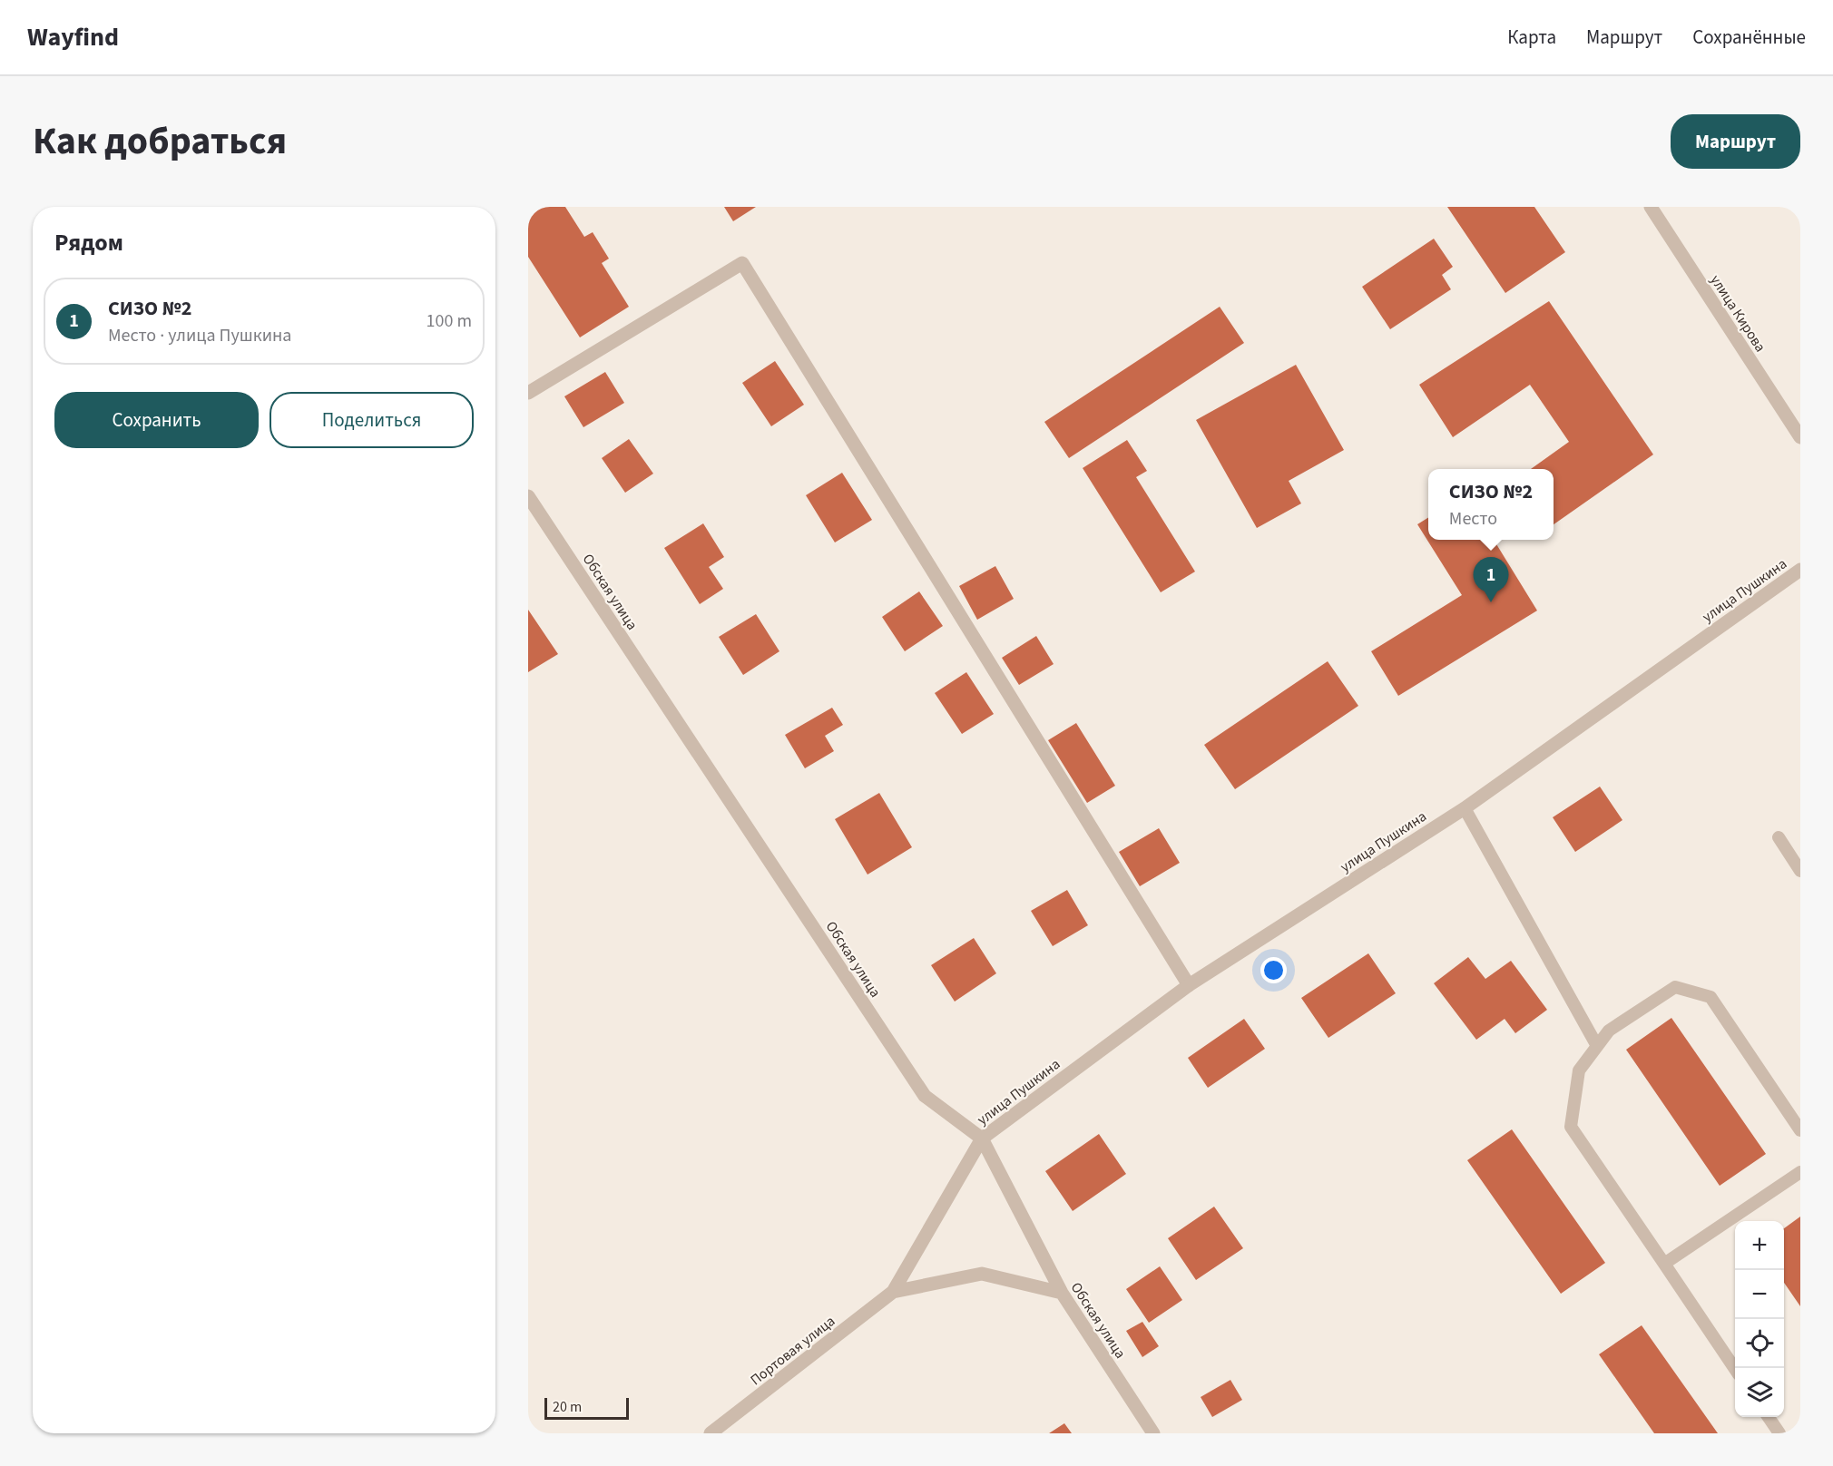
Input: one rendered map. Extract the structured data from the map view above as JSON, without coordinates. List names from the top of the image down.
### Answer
{
  "streets": {
    "street": [
      "улица Кирова",
      "улица Пушкина",
      "Обская улица",
      "Портовая улица"
    ]
  },
  "crossings": [
    ["улица Пушкина", "Обская улица"]
  ],
  "scale_bar": "20 m",
  "page": {
    "header": "Wayfind",
    "nav": ["Карта", "Маршрут", "Сохранённые"],
    "title": "Как добраться",
    "buttons": [
      "Маршрут",
      ["Сохранить", "Поделиться"]
    ],
    "heading": "Рядом",
    "list": [
      {
        "mark": "1",
        "name": "СИЗО №2",
        "note": "Место · улица Пушкина",
        "value": "100 m"
      }
    ],
    "popup": ["СИЗО №2", "Место"],
    "pins": "1",
    "map_buttons": ["+", "−"],
    "scale": "20 m"
  }
}
